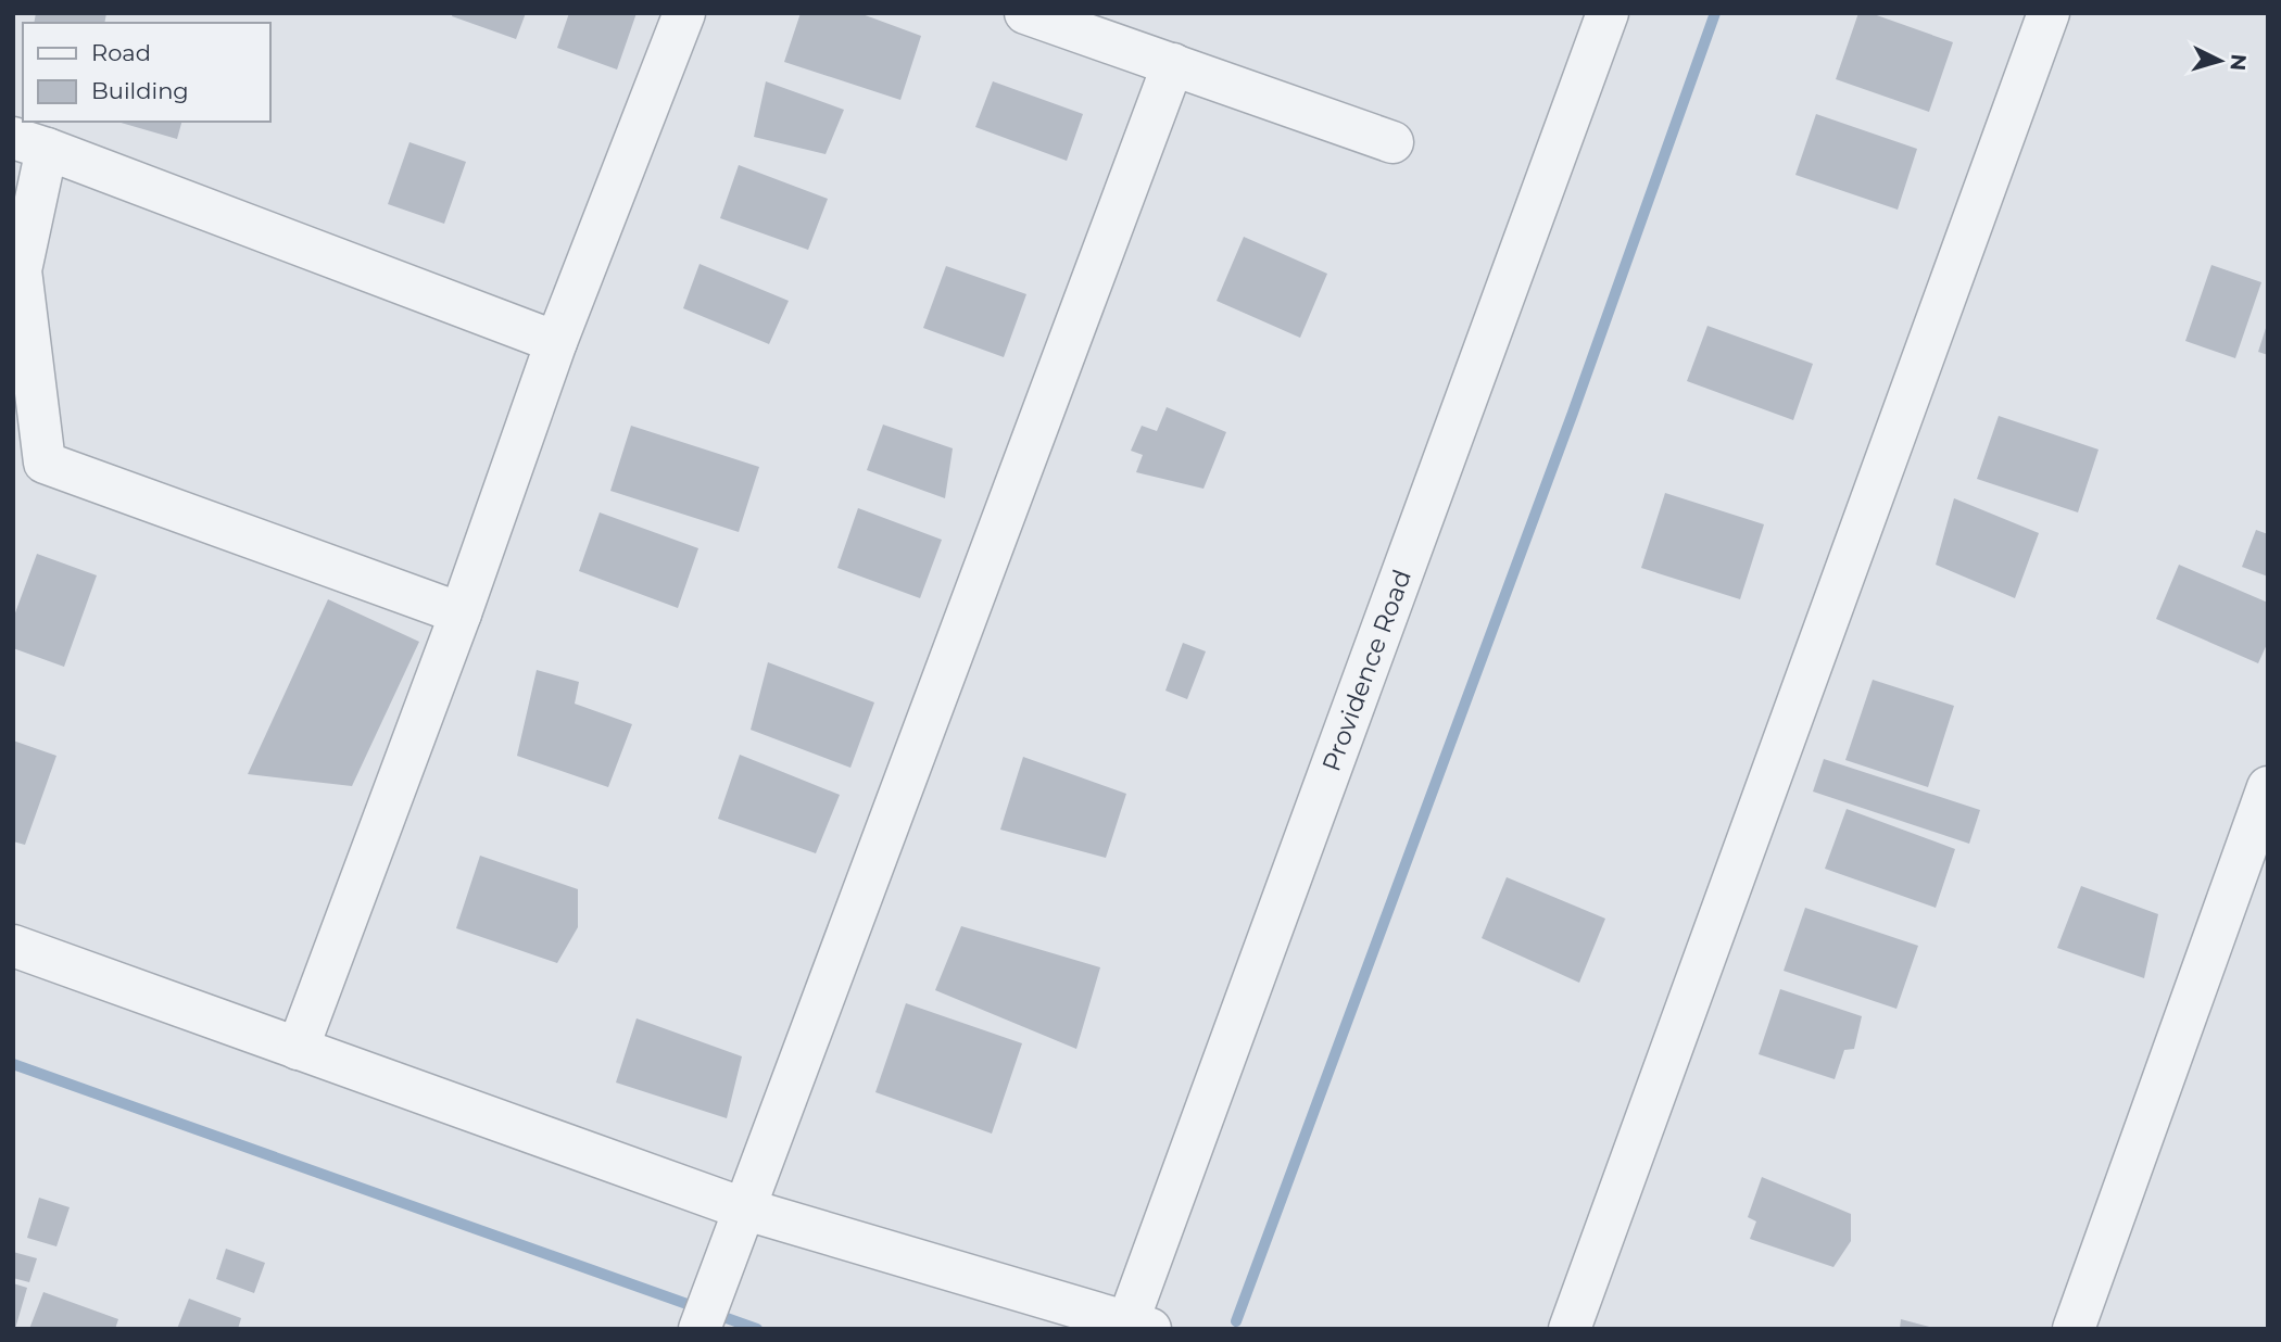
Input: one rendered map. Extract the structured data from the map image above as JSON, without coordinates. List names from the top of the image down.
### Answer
{
  "streets": {
    "street": ["Providence Road"]
  },
  "legend": ["Road", "Building"],
  "north": "right"
}
